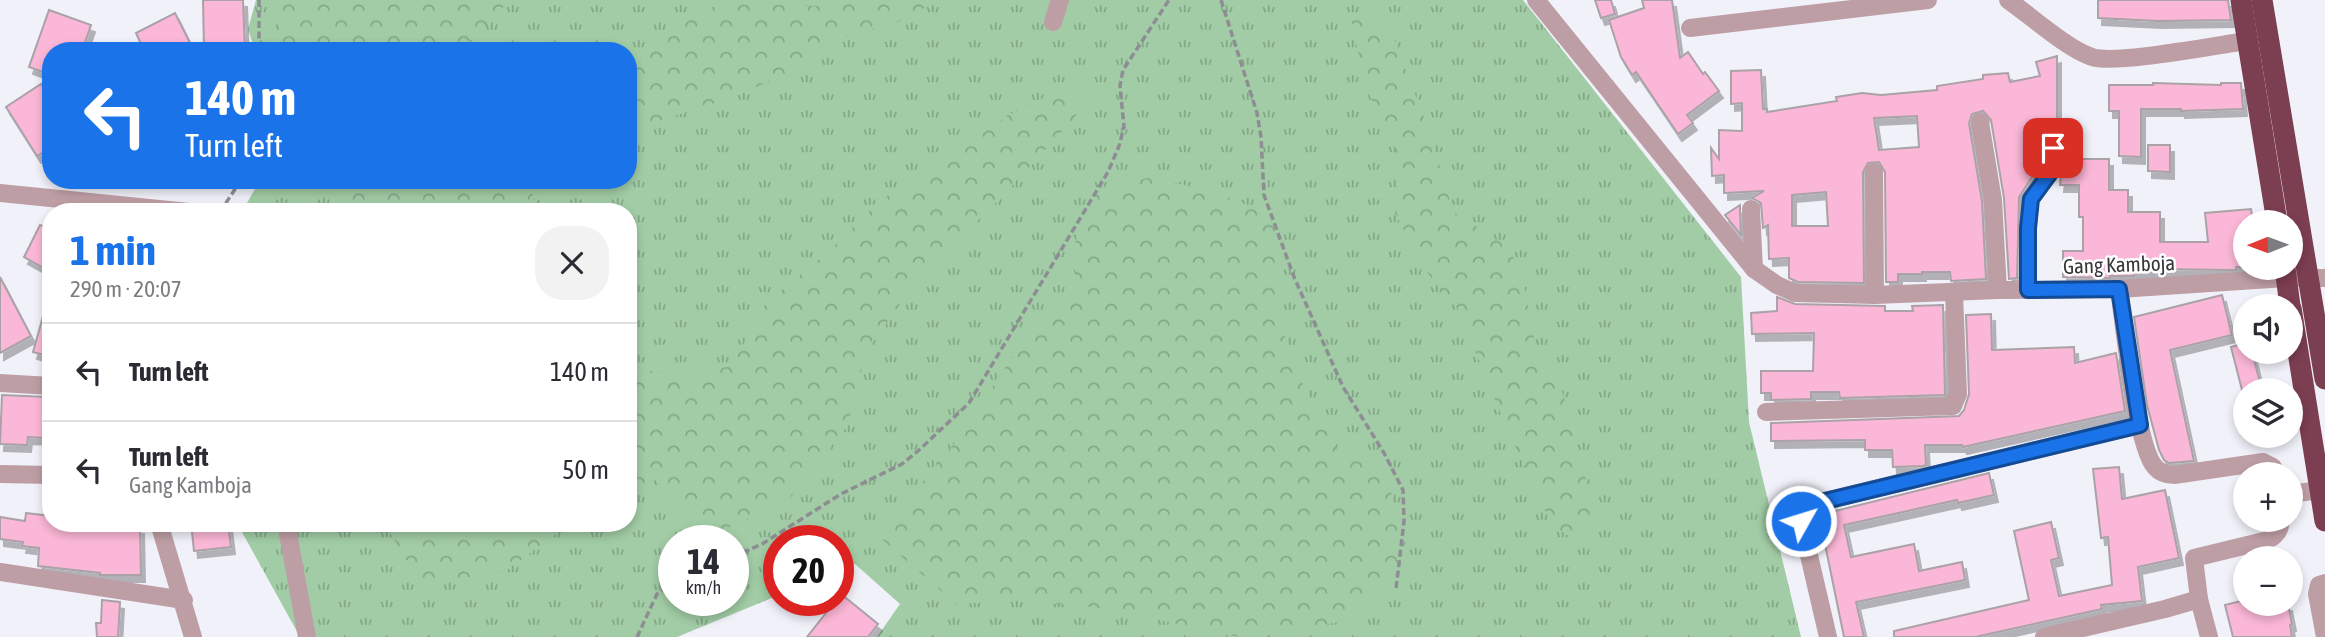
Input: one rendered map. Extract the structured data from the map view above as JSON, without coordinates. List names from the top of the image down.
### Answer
{
  "streets": {
    "street": ["Gang Kamboja"]
  },
  "north": "left",
  "page": {
    "turn": ["140 m", "Turn left"],
    "heading": ["1 min", "290 m · 20:07"],
    "map_buttons": ["+", "−"],
    "list": [
      {
        "name": "Turn left",
        "value": "140 m"
      },
      {
        "name": "Turn left",
        "note": "Gang Kamboja",
        "value": "50 m"
      }
    ],
    "speed": "14 km/h",
    "limit": "20"
  }
}
